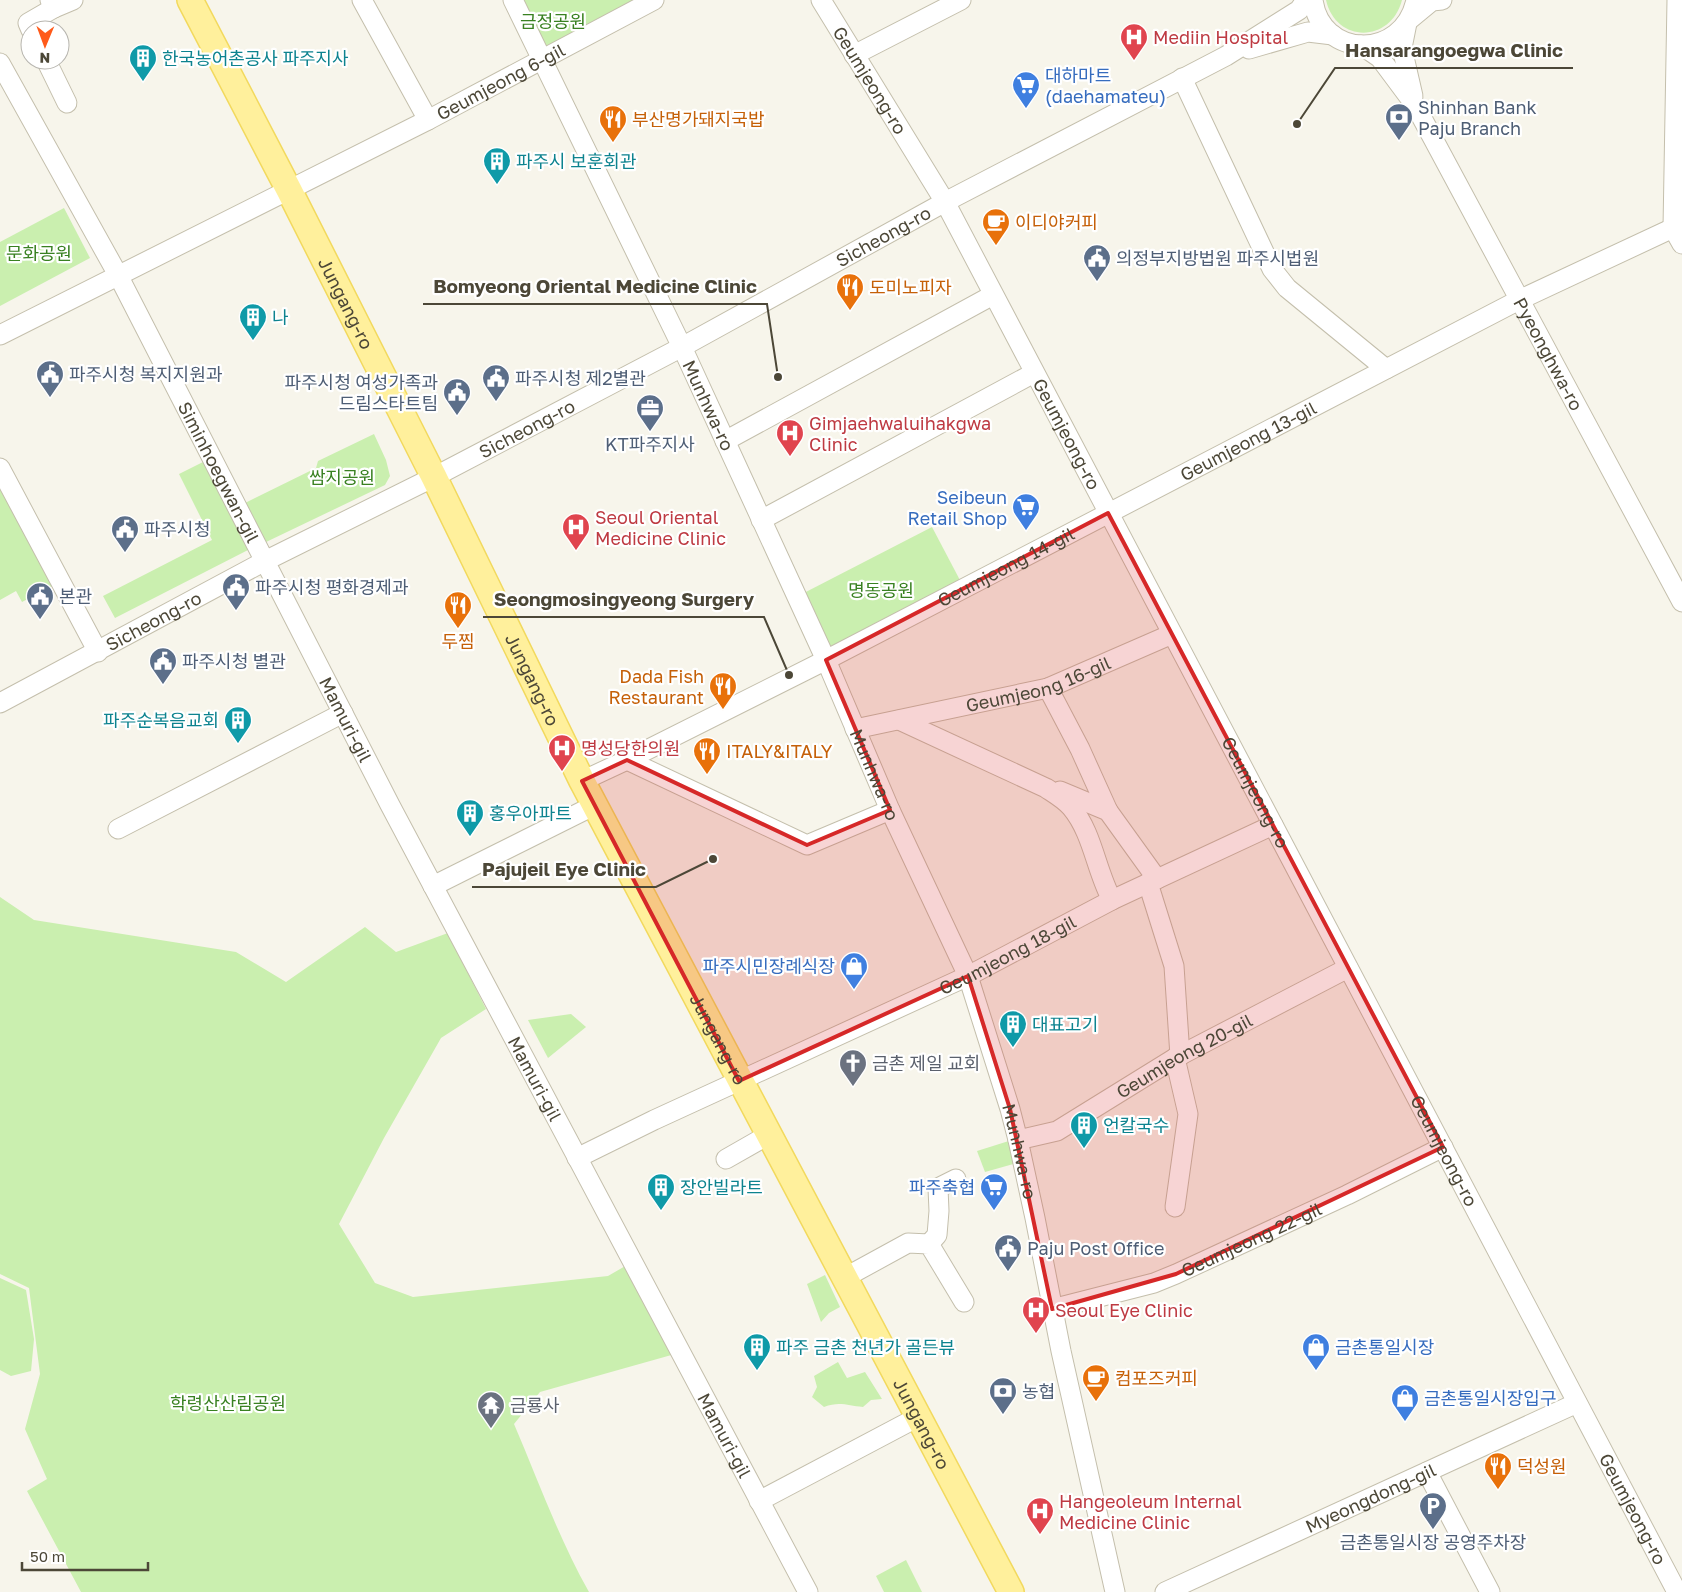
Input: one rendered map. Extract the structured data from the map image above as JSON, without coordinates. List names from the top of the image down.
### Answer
{
  "streets": {
    "main road": ["Jungang-ro"],
    "street": [
      "Geumjeong-ro",
      "Geumjeong 6-gil",
      "Sicheong-ro",
      "Pyeonghwa-ro",
      "Munhwa-ro",
      "Geumjeong 13-gil",
      "Siminhoegwan-gil",
      "Geumjeong 14-gil",
      "Geumjeong 16-gil",
      "Mamuri-gil",
      "Geumjeong 18-gil",
      "Geumjeong 20-gil",
      "Geumjeong 22-gil",
      "Myeongdong-gil"
    ]
  },
  "crossings": [
    ["Geumjeong-ro", "Sicheong-ro"],
    ["Geumjeong-ro", "Geumjeong 13-gil"],
    ["Geumjeong-ro", "Geumjeong 14-gil"],
    ["Geumjeong-ro", "Geumjeong 16-gil"],
    ["Geumjeong-ro", "Geumjeong 18-gil"],
    ["Geumjeong-ro", "Geumjeong 20-gil"],
    ["Geumjeong-ro", "Geumjeong 22-gil"],
    ["Geumjeong-ro", "Myeongdong-gil"],
    ["Geumjeong 6-gil", "Jungang-ro"],
    ["Geumjeong 6-gil", "Munhwa-ro"],
    ["Geumjeong 6-gil", "Siminhoegwan-gil"],
    ["Sicheong-ro", "Jungang-ro"],
    ["Sicheong-ro", "Munhwa-ro"],
    ["Sicheong-ro", "Siminhoegwan-gil"],
    ["Sicheong-ro", "Mamuri-gil"],
    ["Jungang-ro", "Geumjeong 14-gil"],
    ["Jungang-ro", "Geumjeong 18-gil"],
    ["Pyeonghwa-ro", "Geumjeong 13-gil"],
    ["Munhwa-ro", "Geumjeong 14-gil"],
    ["Munhwa-ro", "Geumjeong 16-gil"],
    ["Munhwa-ro", "Geumjeong 18-gil"],
    ["Munhwa-ro", "Geumjeong 20-gil"],
    ["Munhwa-ro", "Geumjeong 22-gil"],
    ["Geumjeong 13-gil", "Geumjeong 14-gil"],
    ["Siminhoegwan-gil", "Mamuri-gil"],
    ["Mamuri-gil", "Geumjeong 18-gil"]
  ],
  "parks": [
    "금정공원",
    "문화공원",
    "쌈지공원",
    "명동공원",
    "학령산산림공원"
  ],
  "places": {
    "hospital": [
      "Mediin Hospital",
      "Gimjaehwaluihakgwa Clinic",
      "Seoul Oriental Medicine Clinic",
      "명성당한의원",
      "Seoul Eye Clinic",
      "Hangeoleum Internal Medicine Clinic"
    ],
    "building": [
      "한국농어촌공사 파주지사",
      "파주시 보훈회관",
      "나",
      "파주순복음교회",
      "홍우아파트",
      "대표고기",
      "언칼국수",
      "장안빌라트",
      "파주 금촌 천년가 골든뷰"
    ],
    "supermarket": ["대하마트 (daehamateu)", "Seibeun Retail Shop", "파주축협"],
    "other": [
      "Hansarangoegwa Clinic",
      "Bomyeong Oriental Medicine Clinic",
      "Seongmosingyeong Surgery",
      "Pajujeil Eye Clinic"
    ],
    "bank": ["Shinhan Bank Paju Branch", "농협"],
    "restaurant": [
      "부산명가돼지국밥",
      "도미노피자",
      "두찜",
      "Dada Fish Restaurant",
      "ITALY&ITALY",
      "덕성원"
    ],
    "cafe": ["이디야커피", "컴포즈커피"],
    "public building": [
      "의정부지방법원 파주시법원",
      "파주시청 복지지원과",
      "파주시청 제2별관",
      "파주시청 여성가족과 드림스타트팀",
      "파주시청",
      "파주시청 평화경제과",
      "본관",
      "파주시청 별관",
      "Paju Post Office"
    ],
    "office": ["KT파주지사"],
    "shop": ["파주시민장례식장", "금촌통일시장", "금촌통일시장입구"],
    "church": ["금촌 제일 교회"],
    "temple": ["금룡사"],
    "parking": ["금촌통일시장 공영주차장"]
  },
  "scale_bar": "50 m",
  "north": "bottom"
}
